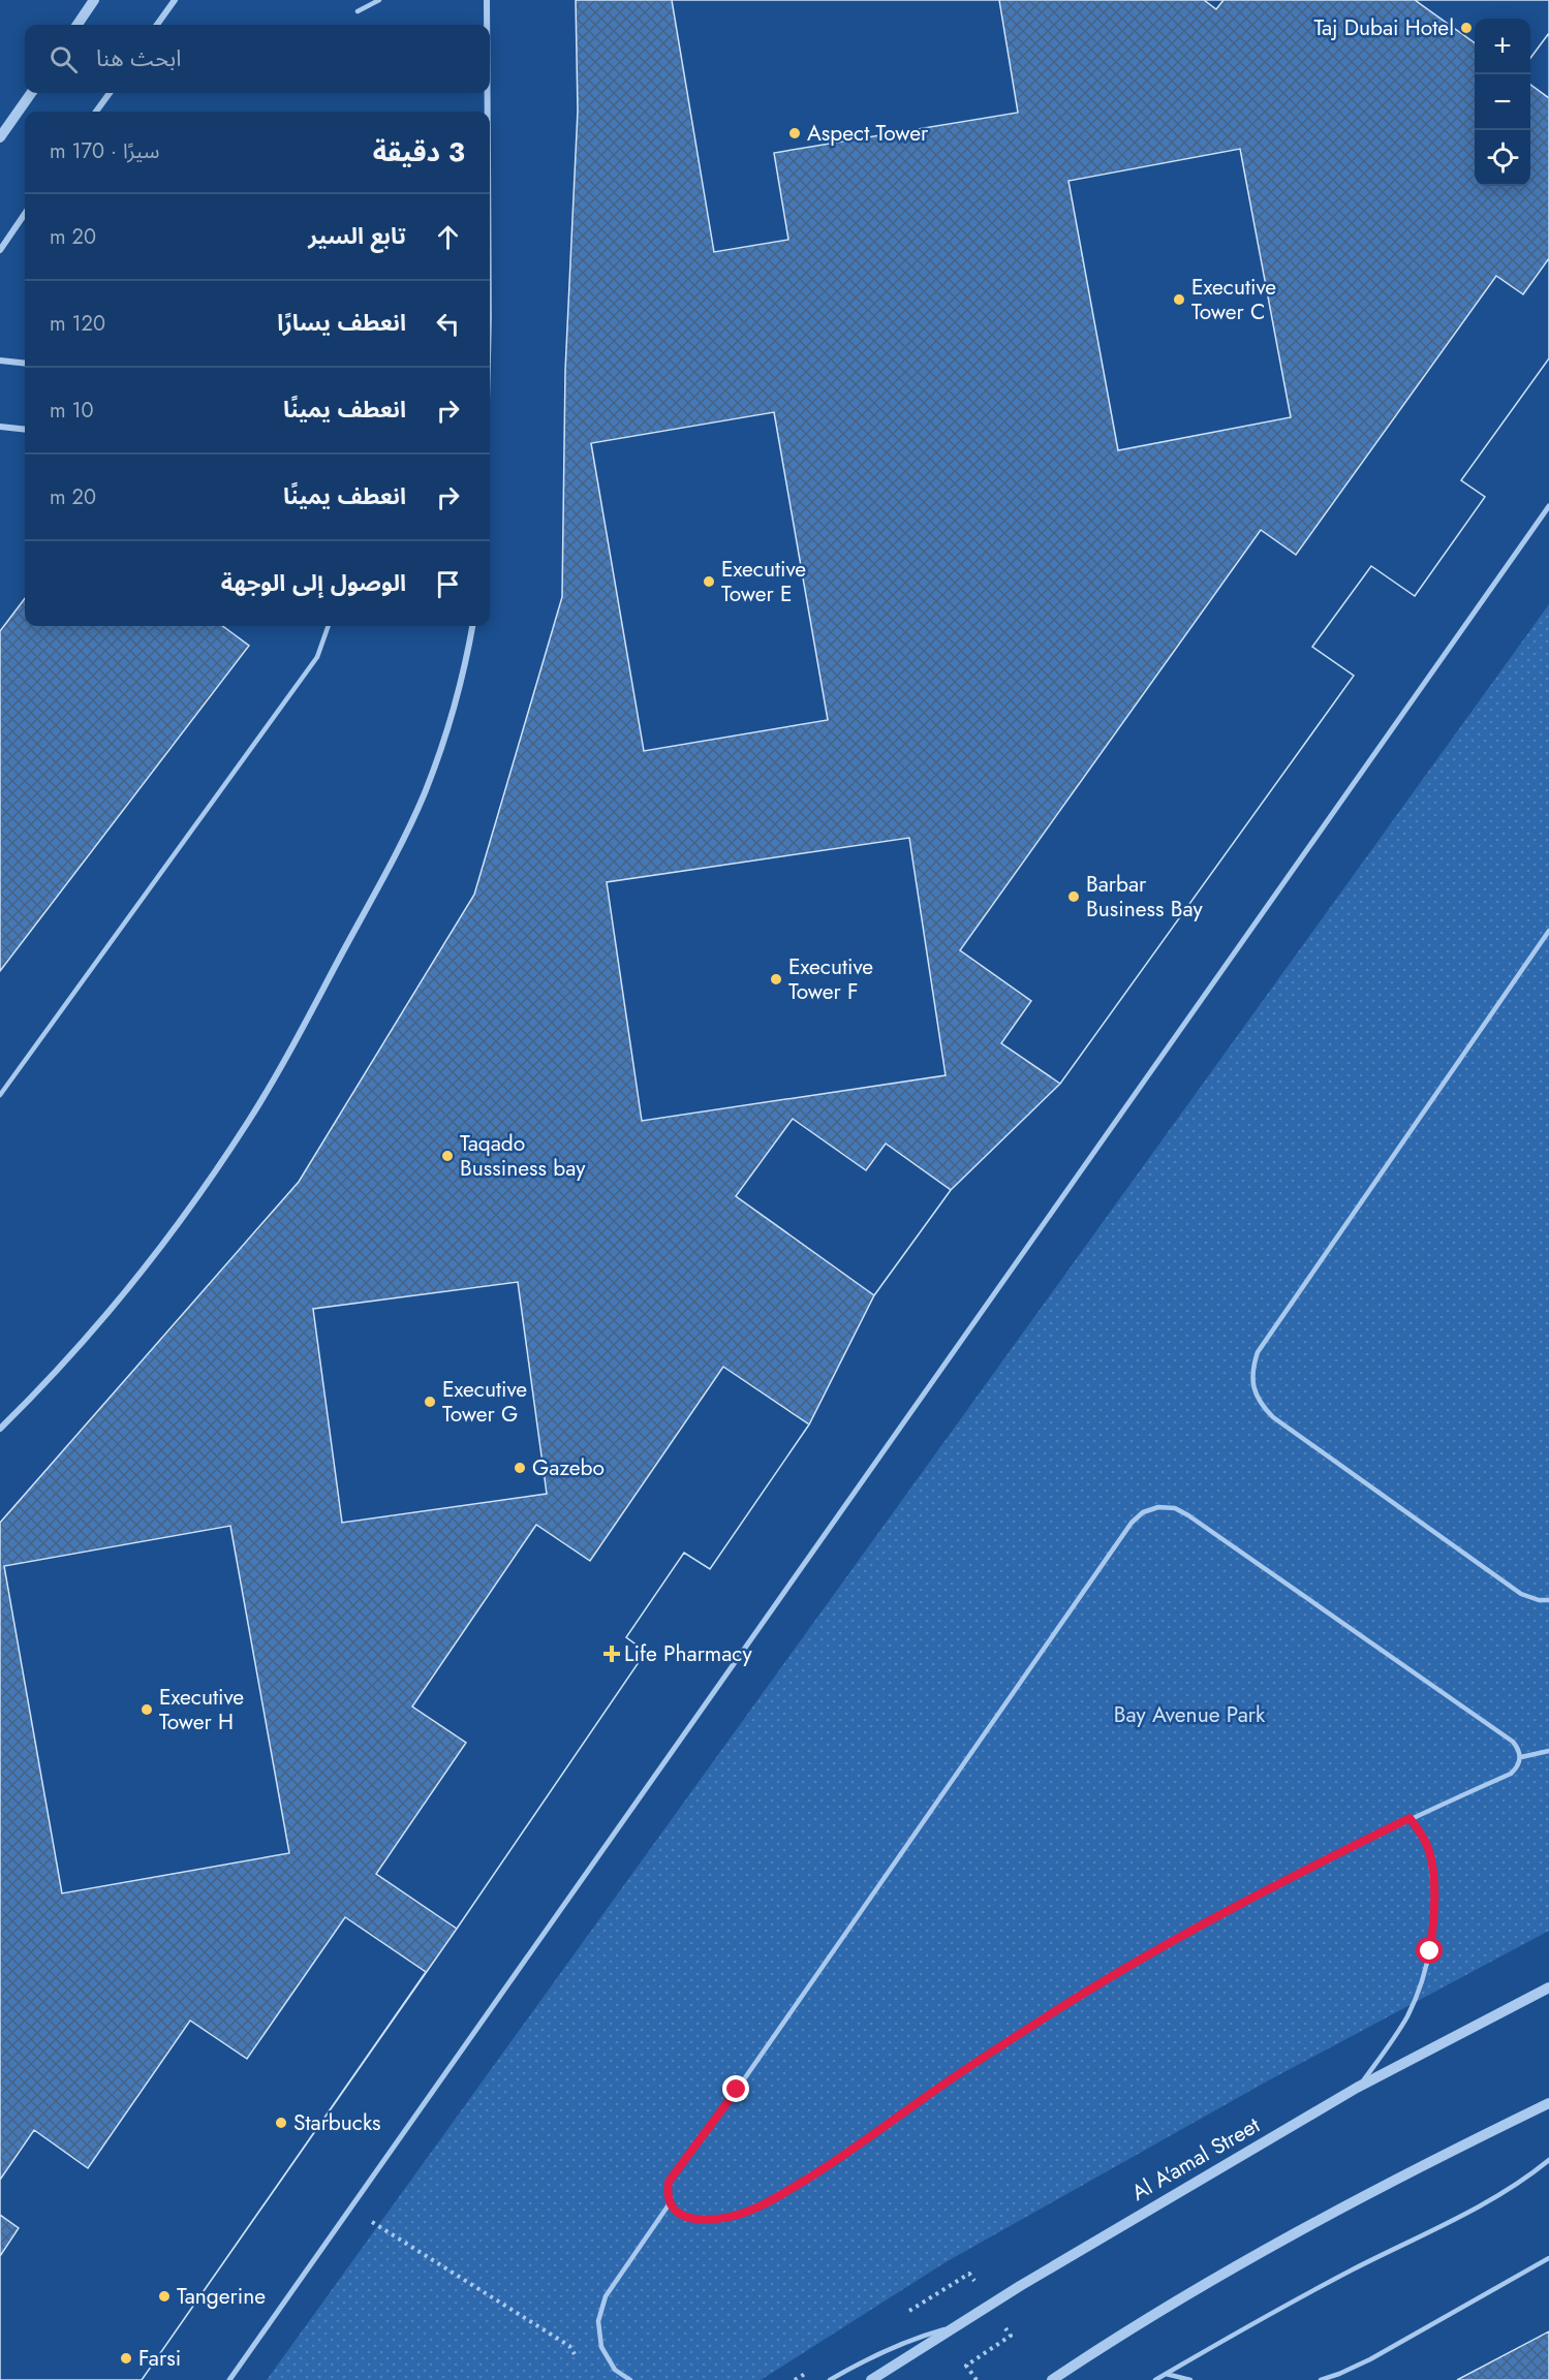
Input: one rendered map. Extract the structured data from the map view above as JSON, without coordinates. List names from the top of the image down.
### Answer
{
  "streets": {
    "street": ["Al A'amal Street"]
  },
  "parks": ["Bay Avenue Park"],
  "places": {
    "other": [
      "Taj Dubai Hotel",
      "Aspect Tower",
      "Executive Tower C",
      "Executive Tower E",
      "Barbar Business Bay",
      "Executive Tower F",
      "Taqado Bussiness bay",
      "Executive Tower G",
      "Gazebo",
      "Executive Tower H",
      "Starbucks",
      "Tangerine",
      "Farsi"
    ],
    "health": ["Life Pharmacy"]
  },
  "page": {
    "map_buttons": ["+", "−"],
    "search": "ابحث هنا",
    "heading": ["3 دقيقة", "سيرًا · 170 m"],
    "list": [
      ["تابع السير", "20 m"],
      ["انعطف يسارًا", "120 m"],
      ["انعطف يمينًا", "10 m"],
      ["انعطف يمينًا", "20 m"],
      "الوصول إلى الوجهة"
    ]
  }
}
